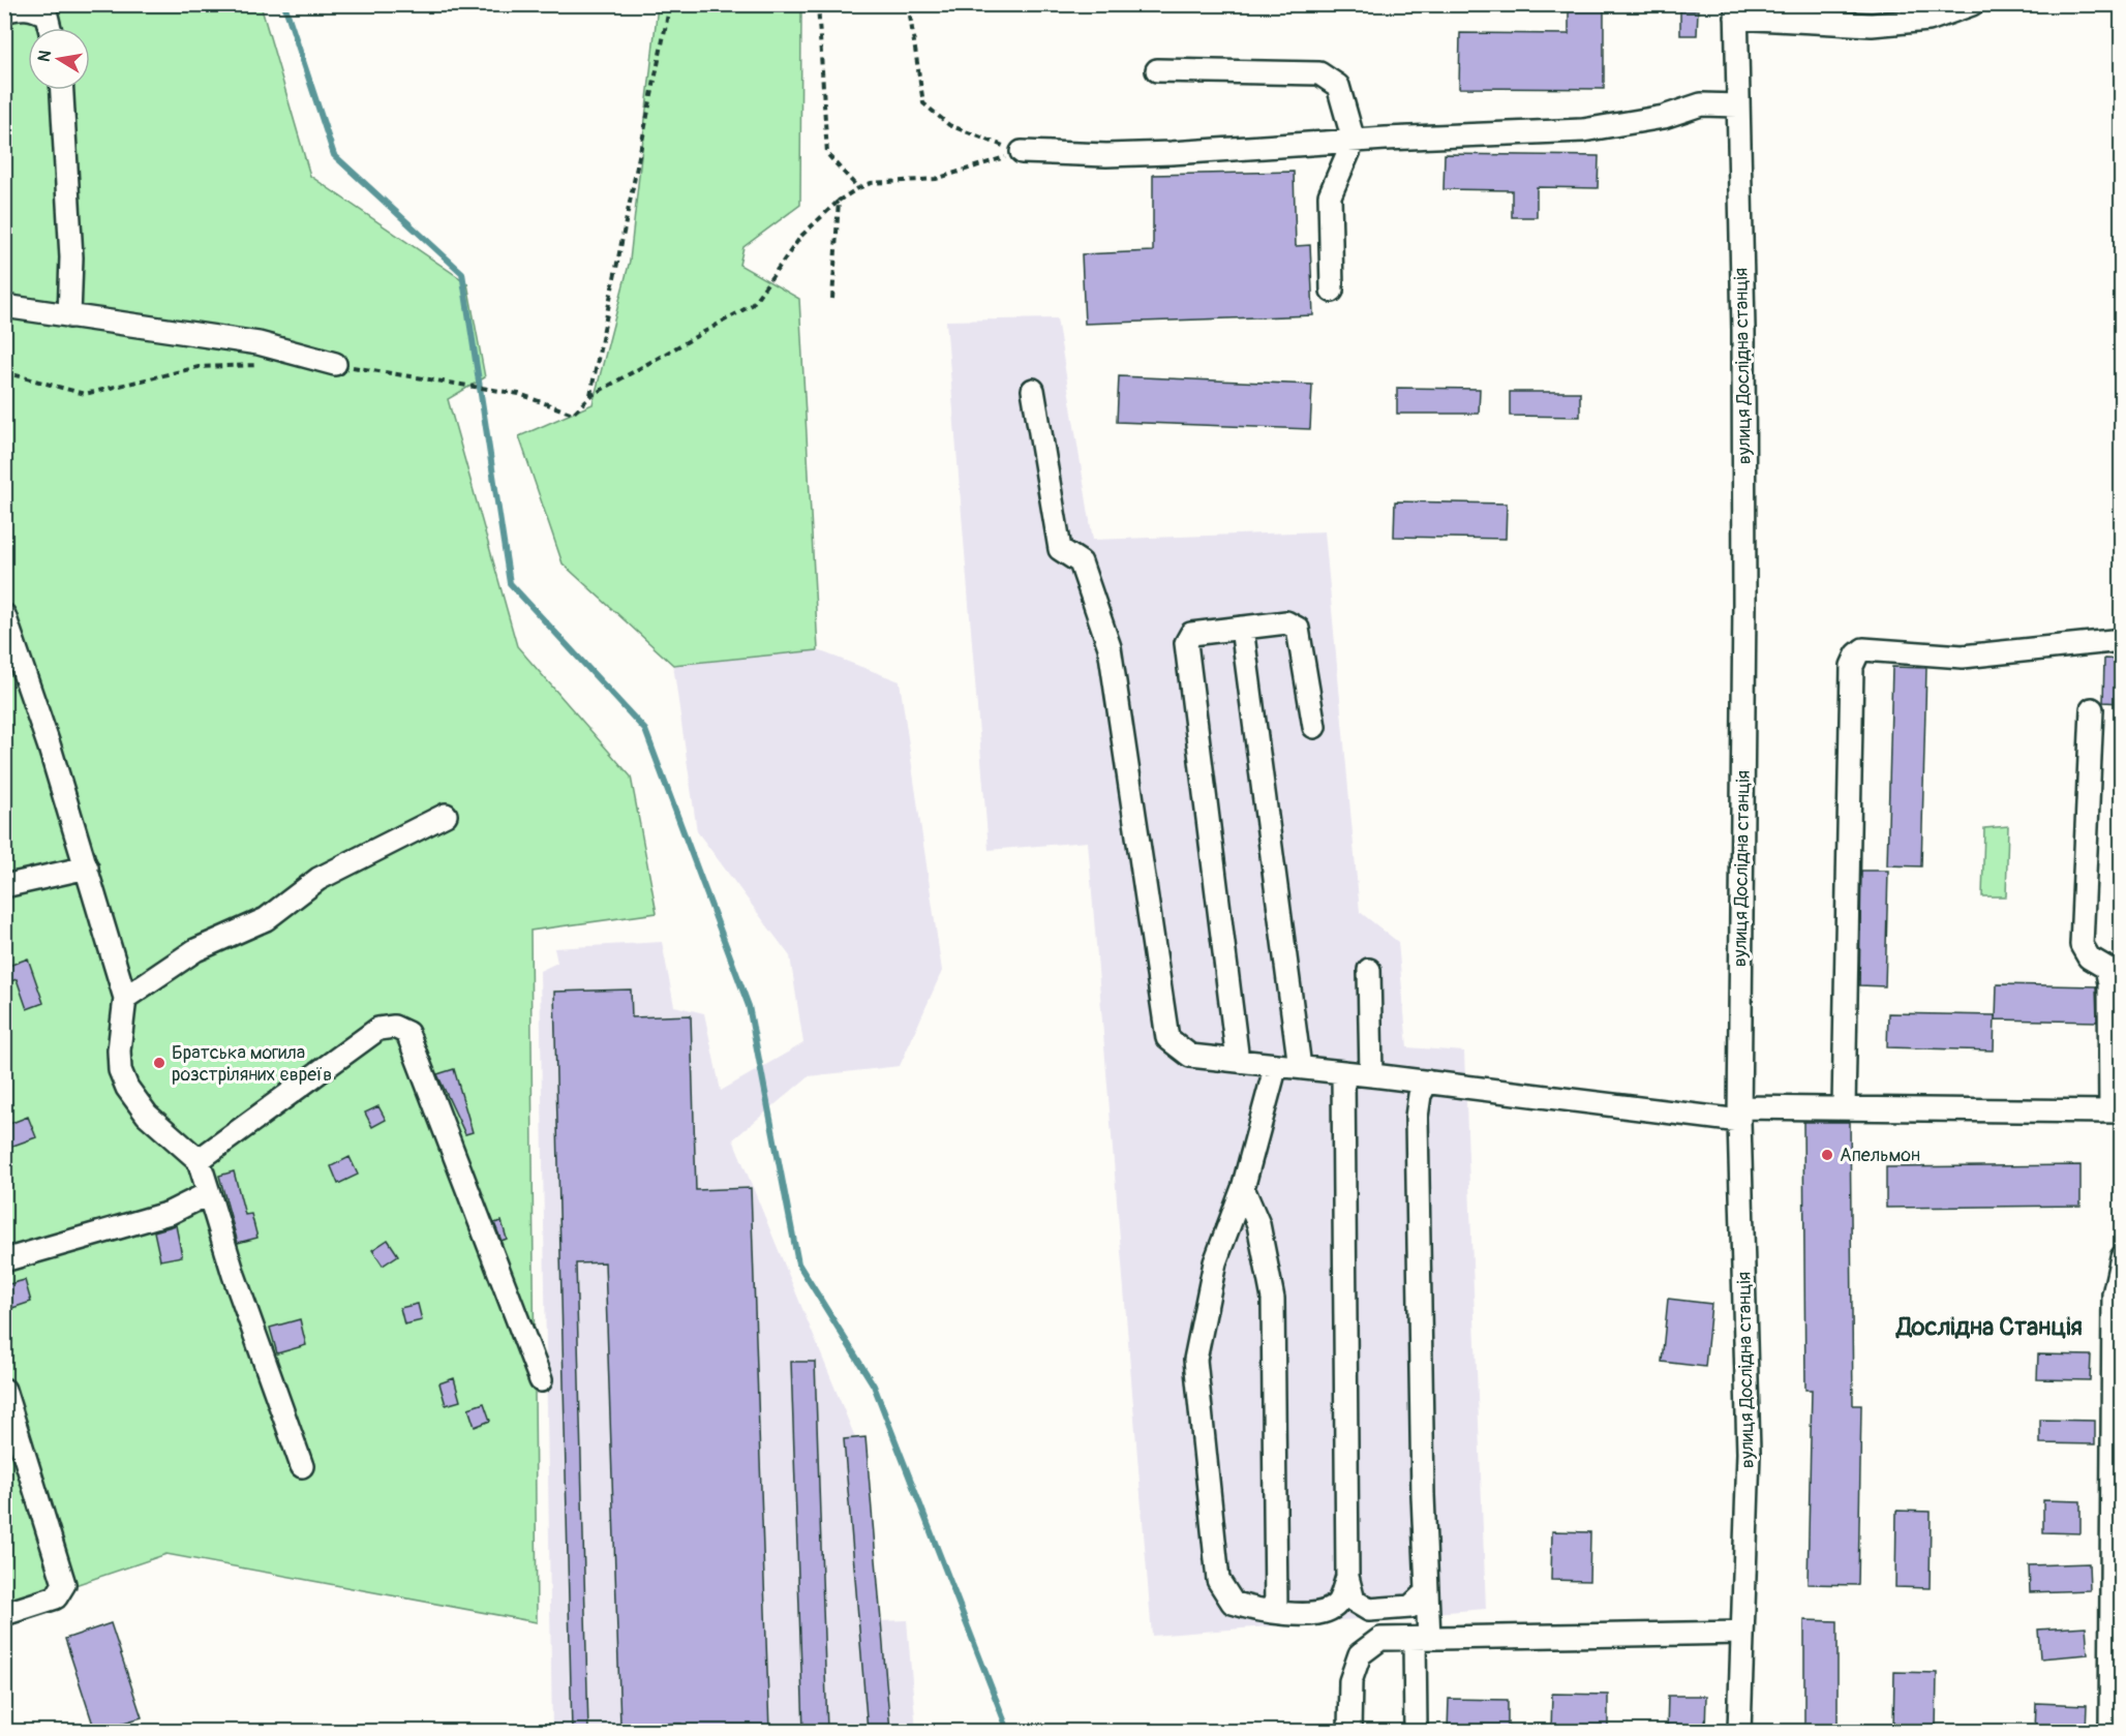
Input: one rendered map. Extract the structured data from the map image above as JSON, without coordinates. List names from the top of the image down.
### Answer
{
  "streets": {
    "street": ["вулиця Дослідна станція"]
  },
  "districts": ["Дослідна Станція"],
  "places": ["Братська могила розстріляних євреїв", "Апельмон"],
  "north": "left"
}
